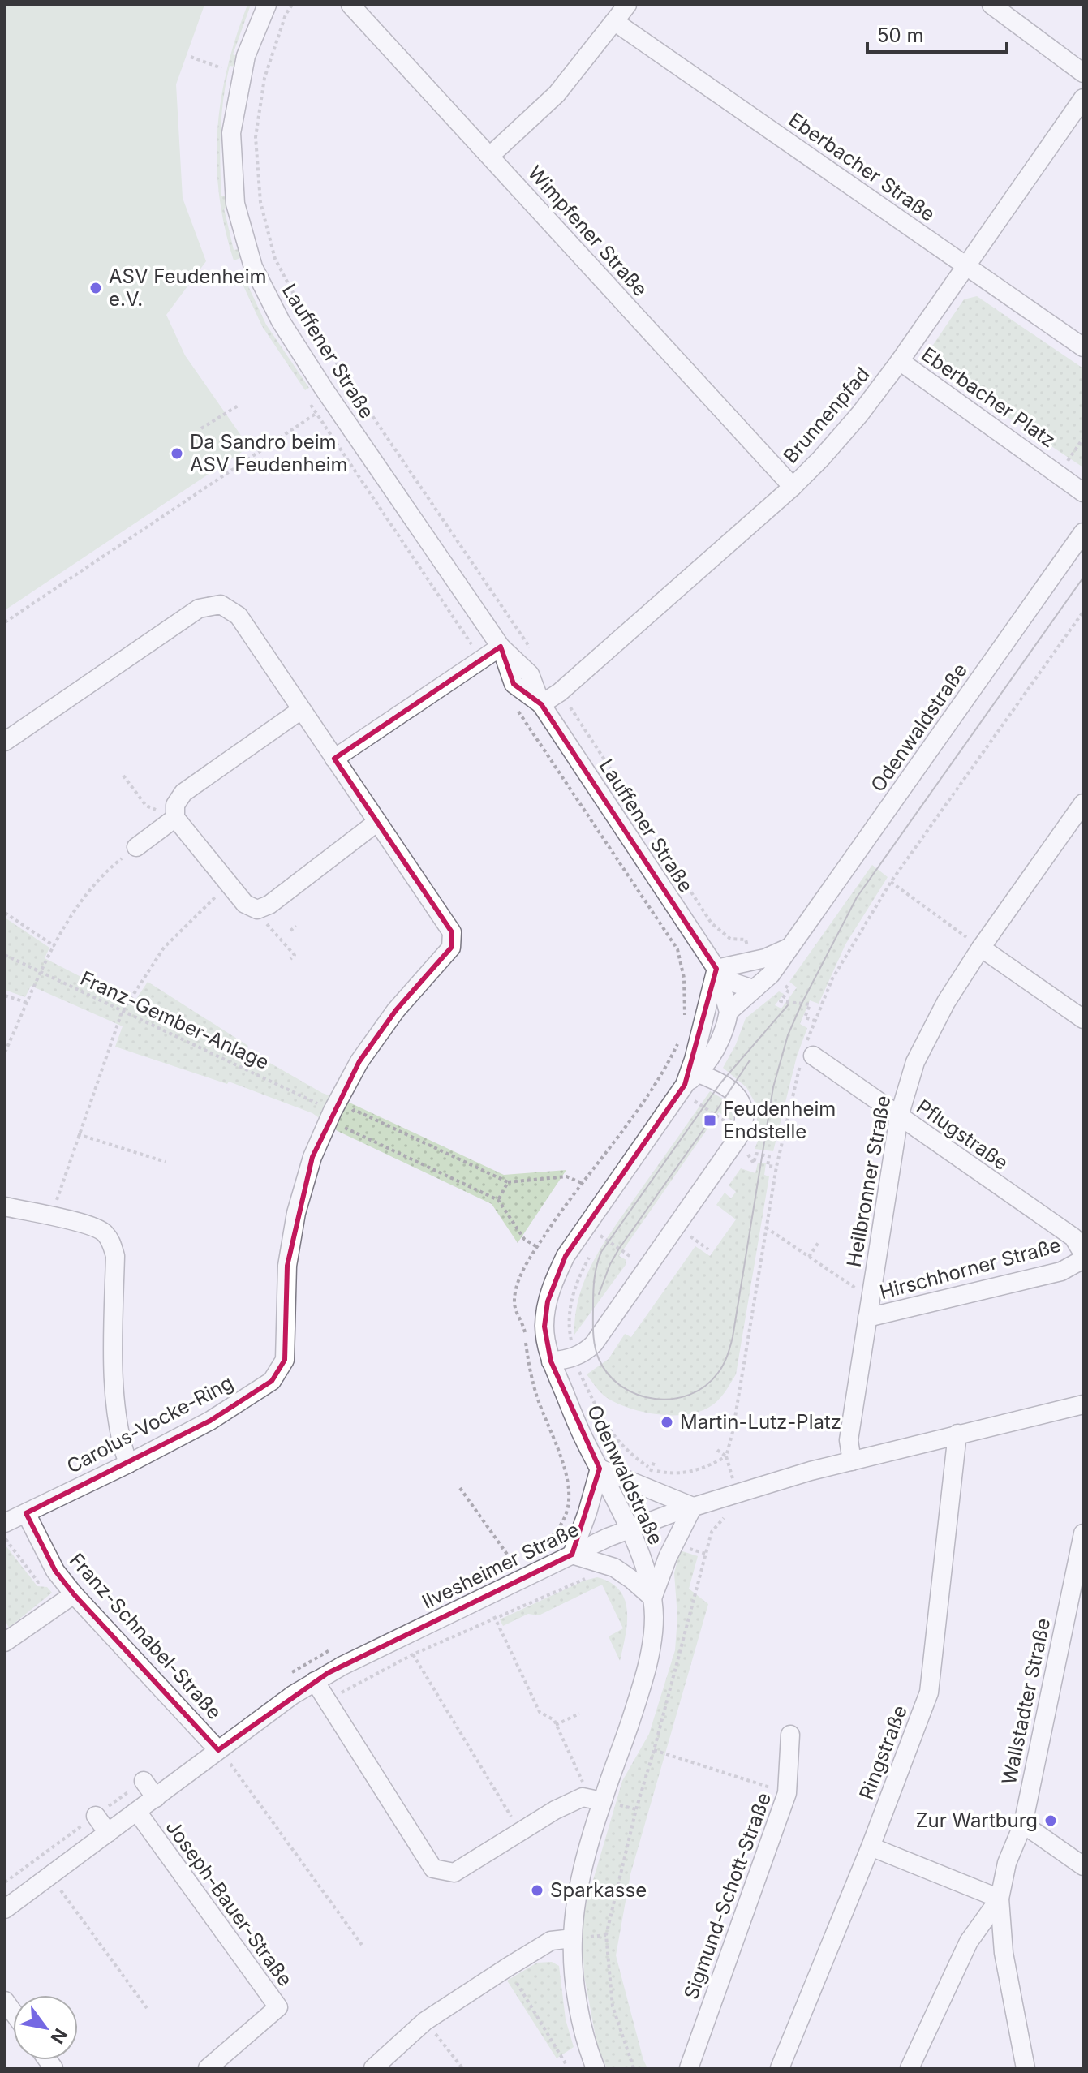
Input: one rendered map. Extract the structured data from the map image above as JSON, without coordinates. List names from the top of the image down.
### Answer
{
  "streets": {
    "street": [
      "Eberbacher Straße",
      "Wimpfener Straße",
      "Lauffener Straße",
      "Eberbacher Platz",
      "Brunnenpfad",
      "Odenwaldstraße",
      "Pflugstraße",
      "Heilbronner Straße",
      "Hirschhorner Straße",
      "Carolus-Vocke-Ring",
      "Ilvesheimer Straße",
      "Franz-Schnabel-Straße",
      "Wallstadter Straße",
      "Ringstraße",
      "Sigmund-Schott-Straße",
      "Joseph-Bauer-Straße"
    ],
    "path": ["Franz-Gember-Anlage"]
  },
  "crossings": [
    ["Eberbacher Straße", "Brunnenpfad"],
    ["Wimpfener Straße", "Brunnenpfad"],
    ["Lauffener Straße", "Brunnenpfad"],
    ["Lauffener Straße", "Odenwaldstraße"],
    ["Eberbacher Platz", "Brunnenpfad"],
    ["Odenwaldstraße", "Ilvesheimer Straße"],
    ["Franz-Gember-Anlage", "Carolus-Vocke-Ring"],
    ["Pflugstraße", "Heilbronner Straße"],
    ["Heilbronner Straße", "Hirschhorner Straße"],
    ["Heilbronner Straße", "Ilvesheimer Straße"],
    ["Carolus-Vocke-Ring", "Franz-Schnabel-Straße"],
    ["Ilvesheimer Straße", "Franz-Schnabel-Straße"],
    ["Ilvesheimer Straße", "Ringstraße"],
    ["Ilvesheimer Straße", "Joseph-Bauer-Straße"]
  ],
  "places": {
    "other": [
      "ASV Feudenheim e.V.",
      "Da Sandro beim ASV Feudenheim",
      "Martin-Lutz-Platz",
      "Zur Wartburg",
      "Sparkasse"
    ],
    "transit": ["Feudenheim Endstelle"]
  },
  "scale_bar": "50 m",
  "north": "bottom right"
}
